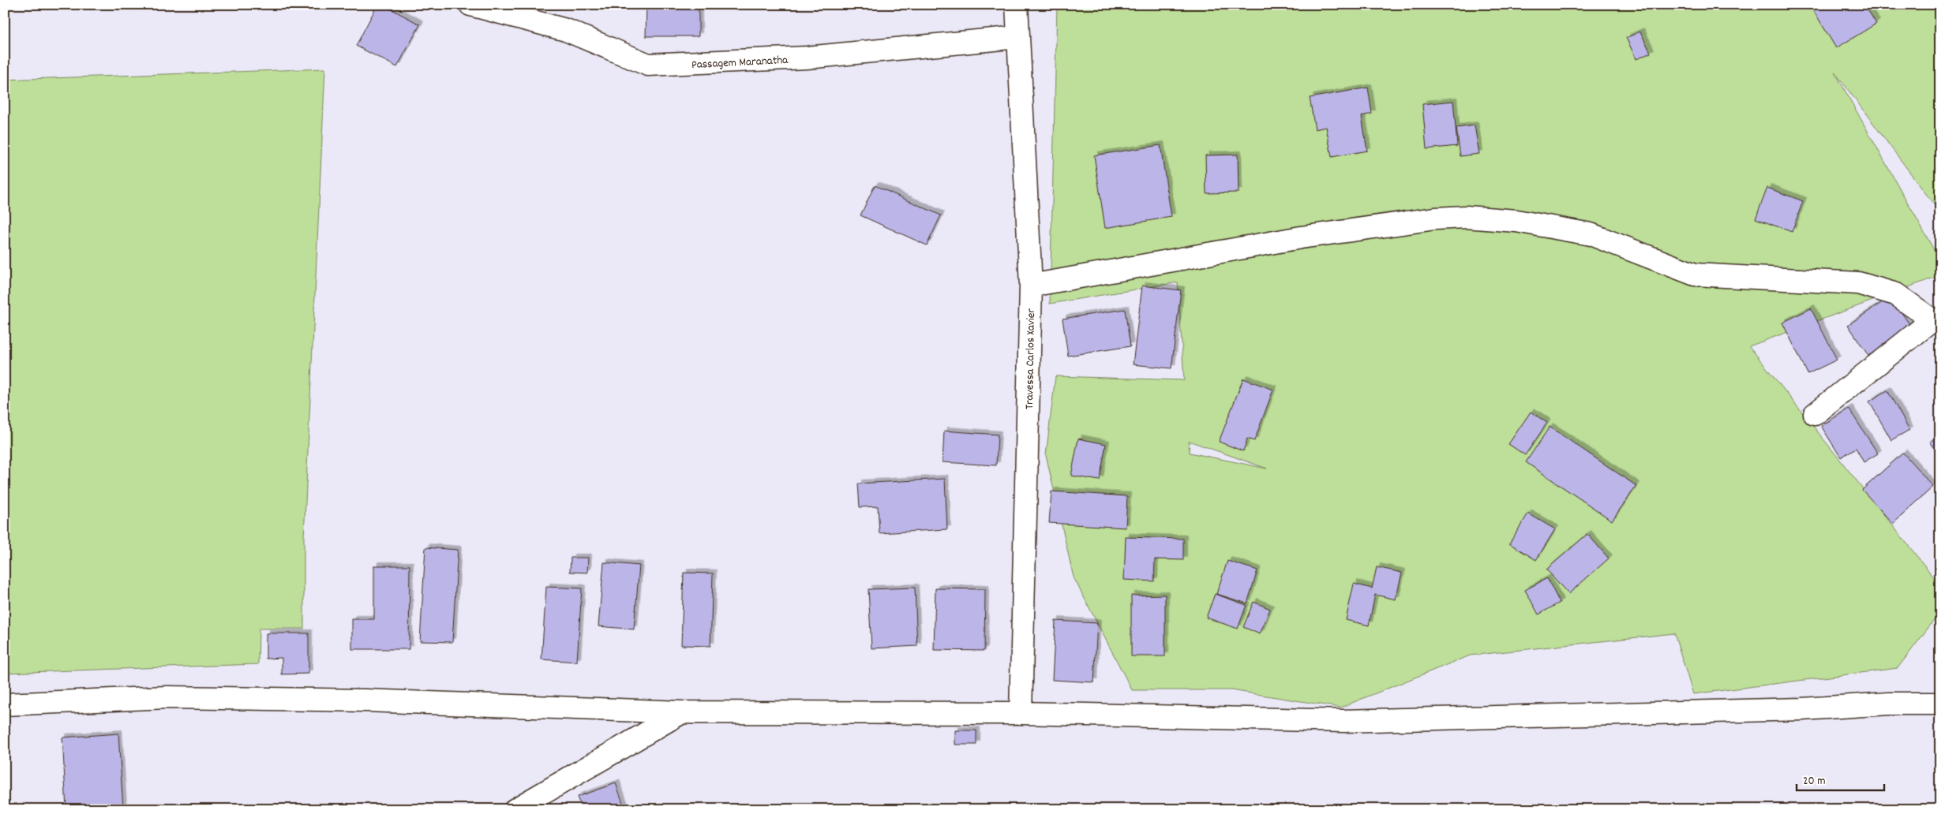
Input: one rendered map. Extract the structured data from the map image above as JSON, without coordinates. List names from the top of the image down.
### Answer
{
  "streets": {
    "street": ["Passagem Maranatha", "Travessa Carlos Xavier"]
  },
  "crossings": [
    ["Passagem Maranatha", "Travessa Carlos Xavier"]
  ],
  "scale_bar": "20 m"
}
